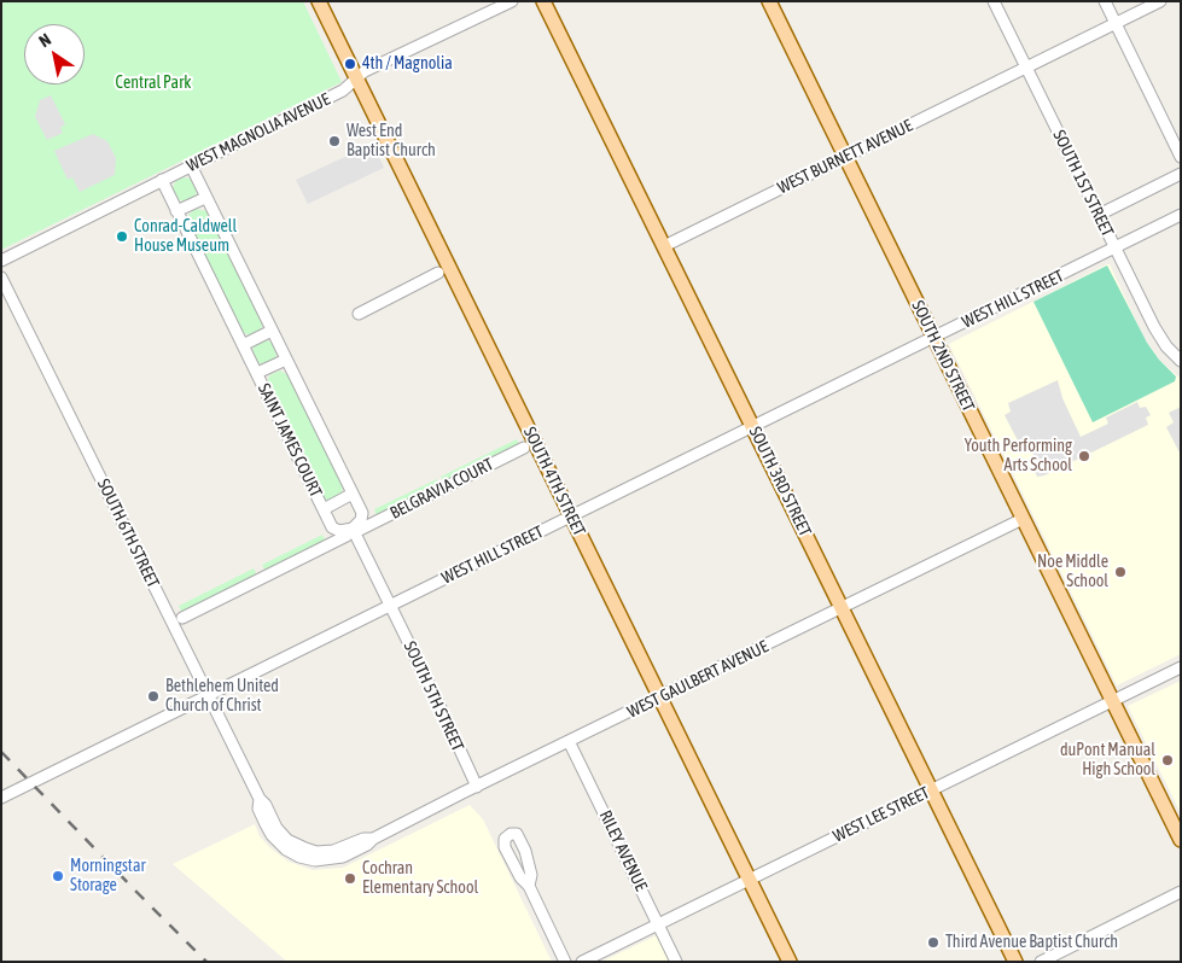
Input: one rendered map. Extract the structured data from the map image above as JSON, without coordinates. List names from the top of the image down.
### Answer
{
  "streets": {
    "main road": ["SOUTH 2ND STREET", "SOUTH 4TH STREET", "SOUTH 3RD STREET"],
    "street": [
      "WEST MAGNOLIA AVENUE",
      "WEST BURNETT AVENUE",
      "SOUTH 1ST STREET",
      "WEST HILL STREET",
      "SAINT JAMES COURT",
      "BELGRAVIA COURT",
      "SOUTH 6TH STREET",
      "WEST GAULBERT AVENUE",
      "SOUTH 5TH STREET",
      "WEST LEE STREET",
      "RILEY AVENUE"
    ]
  },
  "crossings": [
    ["WEST MAGNOLIA AVENUE", "SAINT JAMES COURT"],
    ["WEST MAGNOLIA AVENUE", "SOUTH 4TH STREET"],
    ["WEST BURNETT AVENUE", "SOUTH 1ST STREET"],
    ["WEST BURNETT AVENUE", "SOUTH 2ND STREET"],
    ["WEST BURNETT AVENUE", "SOUTH 3RD STREET"],
    ["SOUTH 1ST STREET", "WEST HILL STREET"],
    ["WEST HILL STREET", "SOUTH 2ND STREET"],
    ["WEST HILL STREET", "SOUTH 4TH STREET"],
    ["WEST HILL STREET", "SOUTH 3RD STREET"],
    ["WEST HILL STREET", "SOUTH 6TH STREET"],
    ["WEST HILL STREET", "SOUTH 5TH STREET"],
    ["SOUTH 2ND STREET", "WEST GAULBERT AVENUE"],
    ["SOUTH 2ND STREET", "WEST LEE STREET"],
    ["SAINT JAMES COURT", "BELGRAVIA COURT"],
    ["SOUTH 4TH STREET", "WEST GAULBERT AVENUE"],
    ["SOUTH 4TH STREET", "WEST LEE STREET"],
    ["SOUTH 3RD STREET", "WEST GAULBERT AVENUE"],
    ["SOUTH 3RD STREET", "WEST LEE STREET"],
    ["SOUTH 6TH STREET", "WEST GAULBERT AVENUE"],
    ["WEST GAULBERT AVENUE", "SOUTH 5TH STREET"],
    ["WEST GAULBERT AVENUE", "RILEY AVENUE"],
    ["WEST LEE STREET", "RILEY AVENUE"]
  ],
  "parks": ["Central Park"],
  "places": [
    "4th / Magnolia",
    "West End Baptist Church",
    "Conrad-Caldwell House Museum",
    "Youth Performing Arts School",
    "Noe Middle School",
    "Bethlehem United Church of Christ",
    "duPont Manual High School",
    "Morningstar Storage",
    "Cochran Elementary School",
    "Third Avenue Baptist Church"
  ],
  "north": "top left"
}
